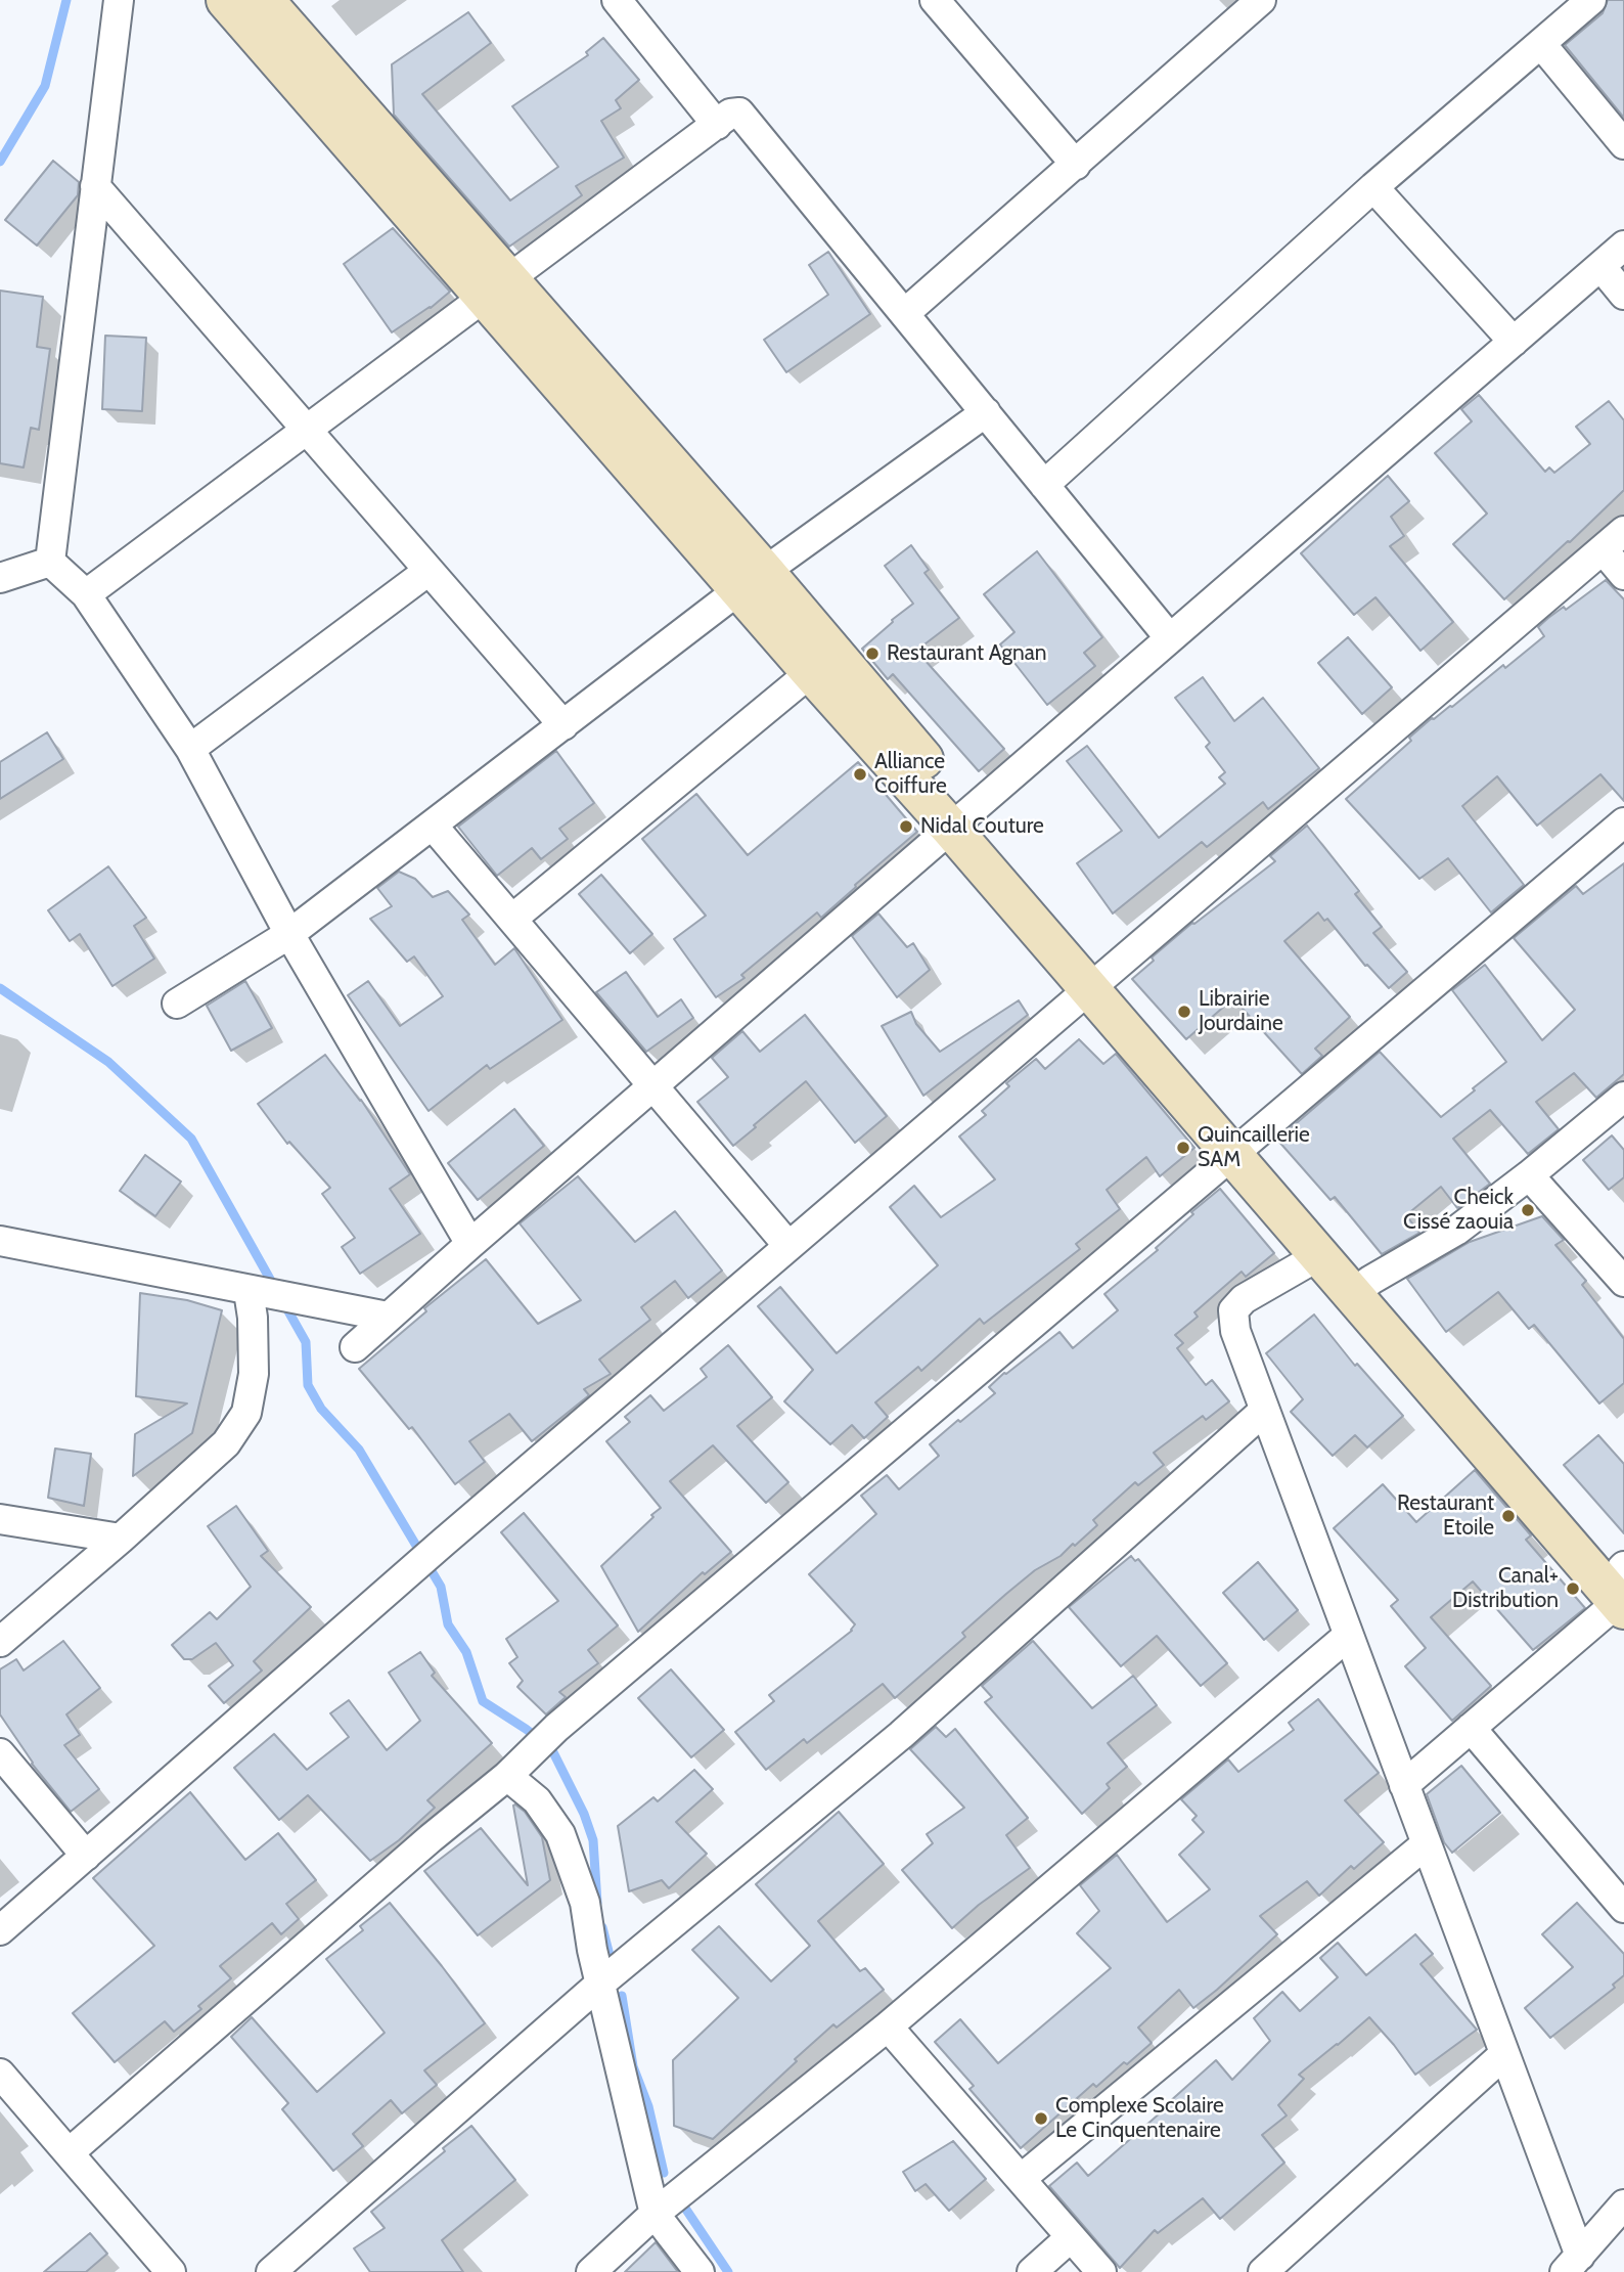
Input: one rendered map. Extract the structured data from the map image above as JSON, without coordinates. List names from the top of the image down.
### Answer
{
  "places": [
    "Restaurant Agnan",
    "Alliance Coiffure",
    "Nidal Couture",
    "Librairie Jourdaine",
    "Quincaillerie SAM",
    "Cheick Cissé zaouia",
    "Restaurant Etoile",
    "Canal+ Distribution",
    "Complexe Scolaire Le Cinquentenaire"
  ]
}
